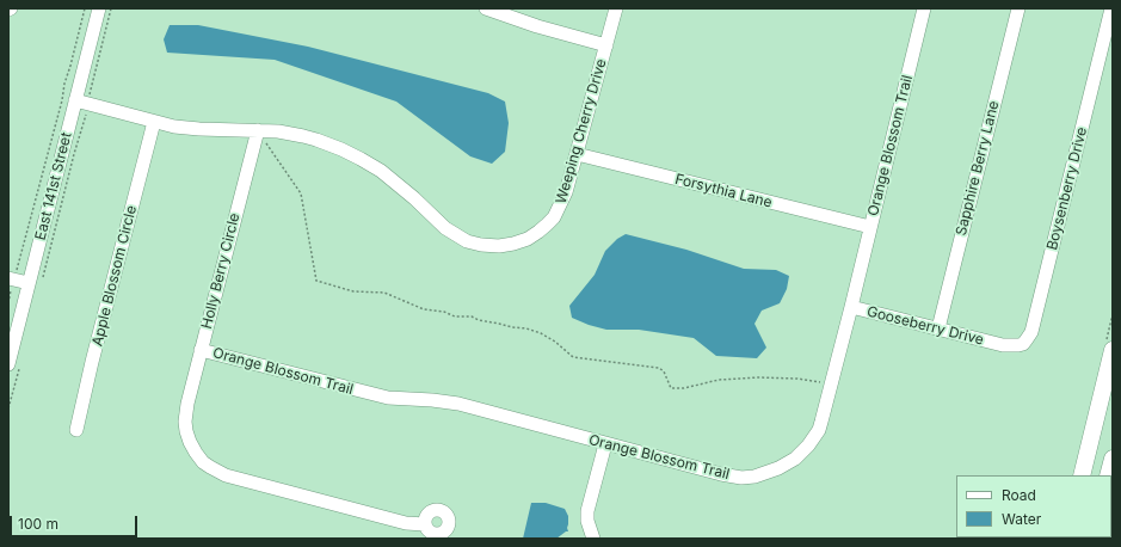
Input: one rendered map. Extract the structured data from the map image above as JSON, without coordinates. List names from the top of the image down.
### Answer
{
  "streets": {
    "street": [
      "Weeping Cherry Drive",
      "Orange Blossom Trail",
      "Sapphire Berry Lane",
      "East 141st Street",
      "Boysenberry Drive",
      "Forsythia Lane",
      "Holly Berry Circle",
      "Apple Blossom Circle",
      "Gooseberry Drive"
    ]
  },
  "crossings": [
    ["Weeping Cherry Drive", "East 141st Street"],
    ["Weeping Cherry Drive", "Forsythia Lane"],
    ["Weeping Cherry Drive", "Holly Berry Circle"],
    ["Weeping Cherry Drive", "Apple Blossom Circle"],
    ["Orange Blossom Trail", "Forsythia Lane"],
    ["Orange Blossom Trail", "Holly Berry Circle"],
    ["Orange Blossom Trail", "Gooseberry Drive"],
    ["Sapphire Berry Lane", "Gooseberry Drive"],
    ["Boysenberry Drive", "Gooseberry Drive"]
  ],
  "legend": ["Road", "Water"],
  "scale_bar": "100 m"
}
